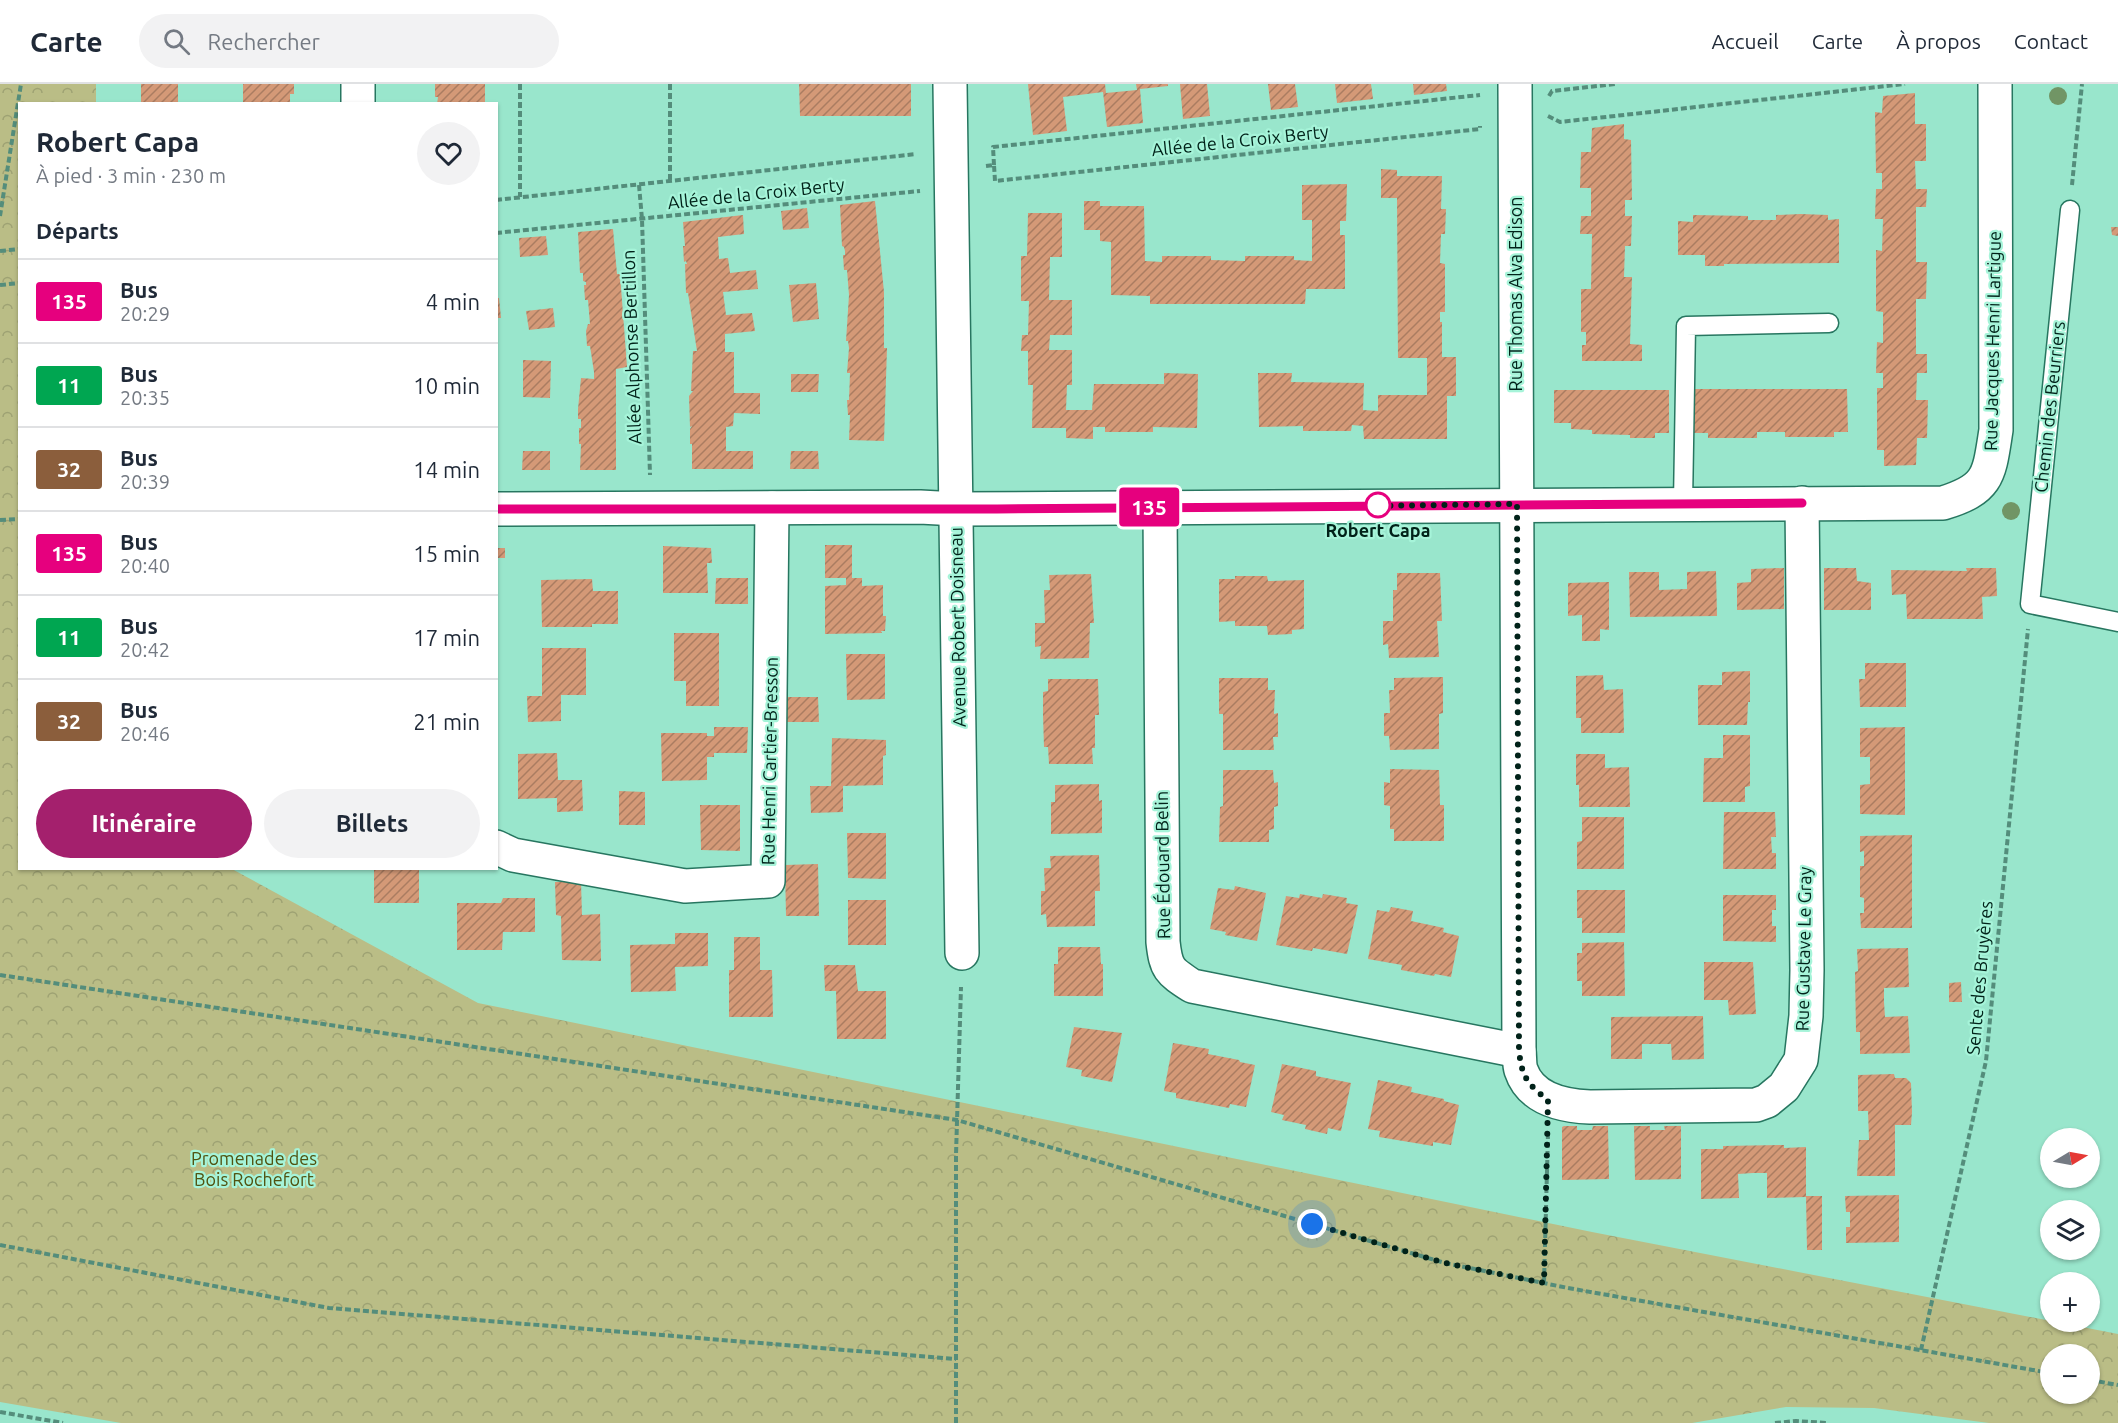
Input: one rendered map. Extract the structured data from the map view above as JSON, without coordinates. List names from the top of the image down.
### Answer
{
  "streets": {
    "street": [
      "Rue Thomas Alva Edison",
      "Rue Jacques Henri Lartigue",
      "Avenue Robert Doisneau",
      "Rue Henri Cartier-Bresson",
      "Rue Édouard Belin",
      "Rue Gustave Le Gray"
    ],
    "lane": ["Chemin des Beurriers"],
    "path": ["Allée de la Croix Berty", "Allée Alphonse Bertillon", "Sente des Bruyères"]
  },
  "crossings": [
    ["Allée de la Croix Berty", "Rue Thomas Alva Edison"],
    ["Allée de la Croix Berty", "Allée Alphonse Bertillon"],
    ["Rue Thomas Alva Edison", "Rue Jacques Henri Lartigue"],
    ["Rue Thomas Alva Edison", "Rue Édouard Belin"],
    ["Rue Jacques Henri Lartigue", "Allée Alphonse Bertillon"],
    ["Rue Jacques Henri Lartigue", "Avenue Robert Doisneau"],
    ["Rue Jacques Henri Lartigue", "Rue Henri Cartier-Bresson"],
    ["Rue Jacques Henri Lartigue", "Rue Édouard Belin"],
    ["Rue Jacques Henri Lartigue", "Rue Gustave Le Gray"],
    ["Chemin des Beurriers", "Sente des Bruyères"]
  ],
  "parks": ["Promenade des Bois Rochefort"],
  "places": ["Robert Capa"],
  "lines": ["bus line 135"],
  "north": "right",
  "page": {
    "header": "Carte",
    "search": "Rechercher",
    "nav": [
      "Accueil",
      "Carte",
      "À propos",
      "Contact"
    ],
    "on_map": "135",
    "heading": [
      ["Robert Capa", "À pied · 3 min · 230 m"],
      "Départs"
    ],
    "list": [
      {
        "mark": "135",
        "name": "Bus",
        "note": "20:29",
        "value": "4 min"
      },
      {
        "mark": "11",
        "name": "Bus",
        "note": "20:35",
        "value": "10 min"
      },
      {
        "mark": "32",
        "name": "Bus",
        "note": "20:39",
        "value": "14 min"
      },
      {
        "mark": "135",
        "name": "Bus",
        "note": "20:40",
        "value": "15 min"
      },
      {
        "mark": "11",
        "name": "Bus",
        "note": "20:42",
        "value": "17 min"
      },
      {
        "mark": "32",
        "name": "Bus",
        "note": "20:46",
        "value": "21 min"
      }
    ],
    "buttons": ["Itinéraire", "Billets"],
    "map_buttons": ["+", "−"]
  }
}
